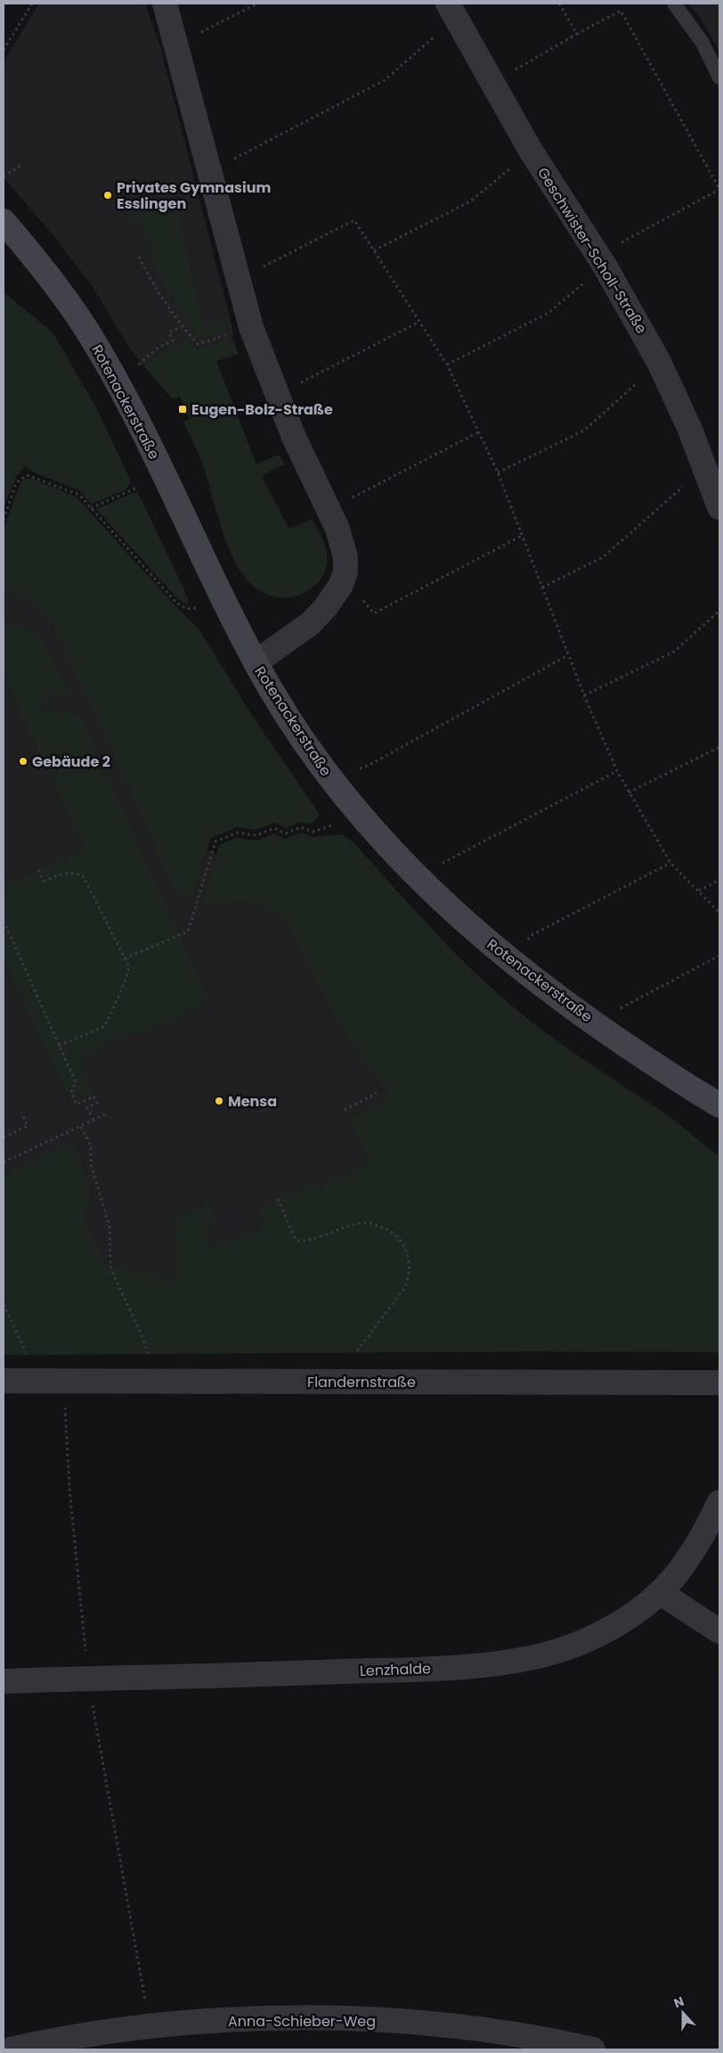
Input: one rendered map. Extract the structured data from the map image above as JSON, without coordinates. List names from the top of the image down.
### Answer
{
  "streets": {
    "main road": ["Rotenackerstraße"],
    "street": [
      "Geschwister-Scholl-Straße",
      "Flandernstraße",
      "Lenzhalde",
      "Anna-Schieber-Weg"
    ]
  },
  "places": {
    "other": ["Privates Gymnasium Esslingen", "Gebäude 2", "Mensa"],
    "transit": ["Eugen-Bolz-Straße"]
  },
  "north": "top"
}
